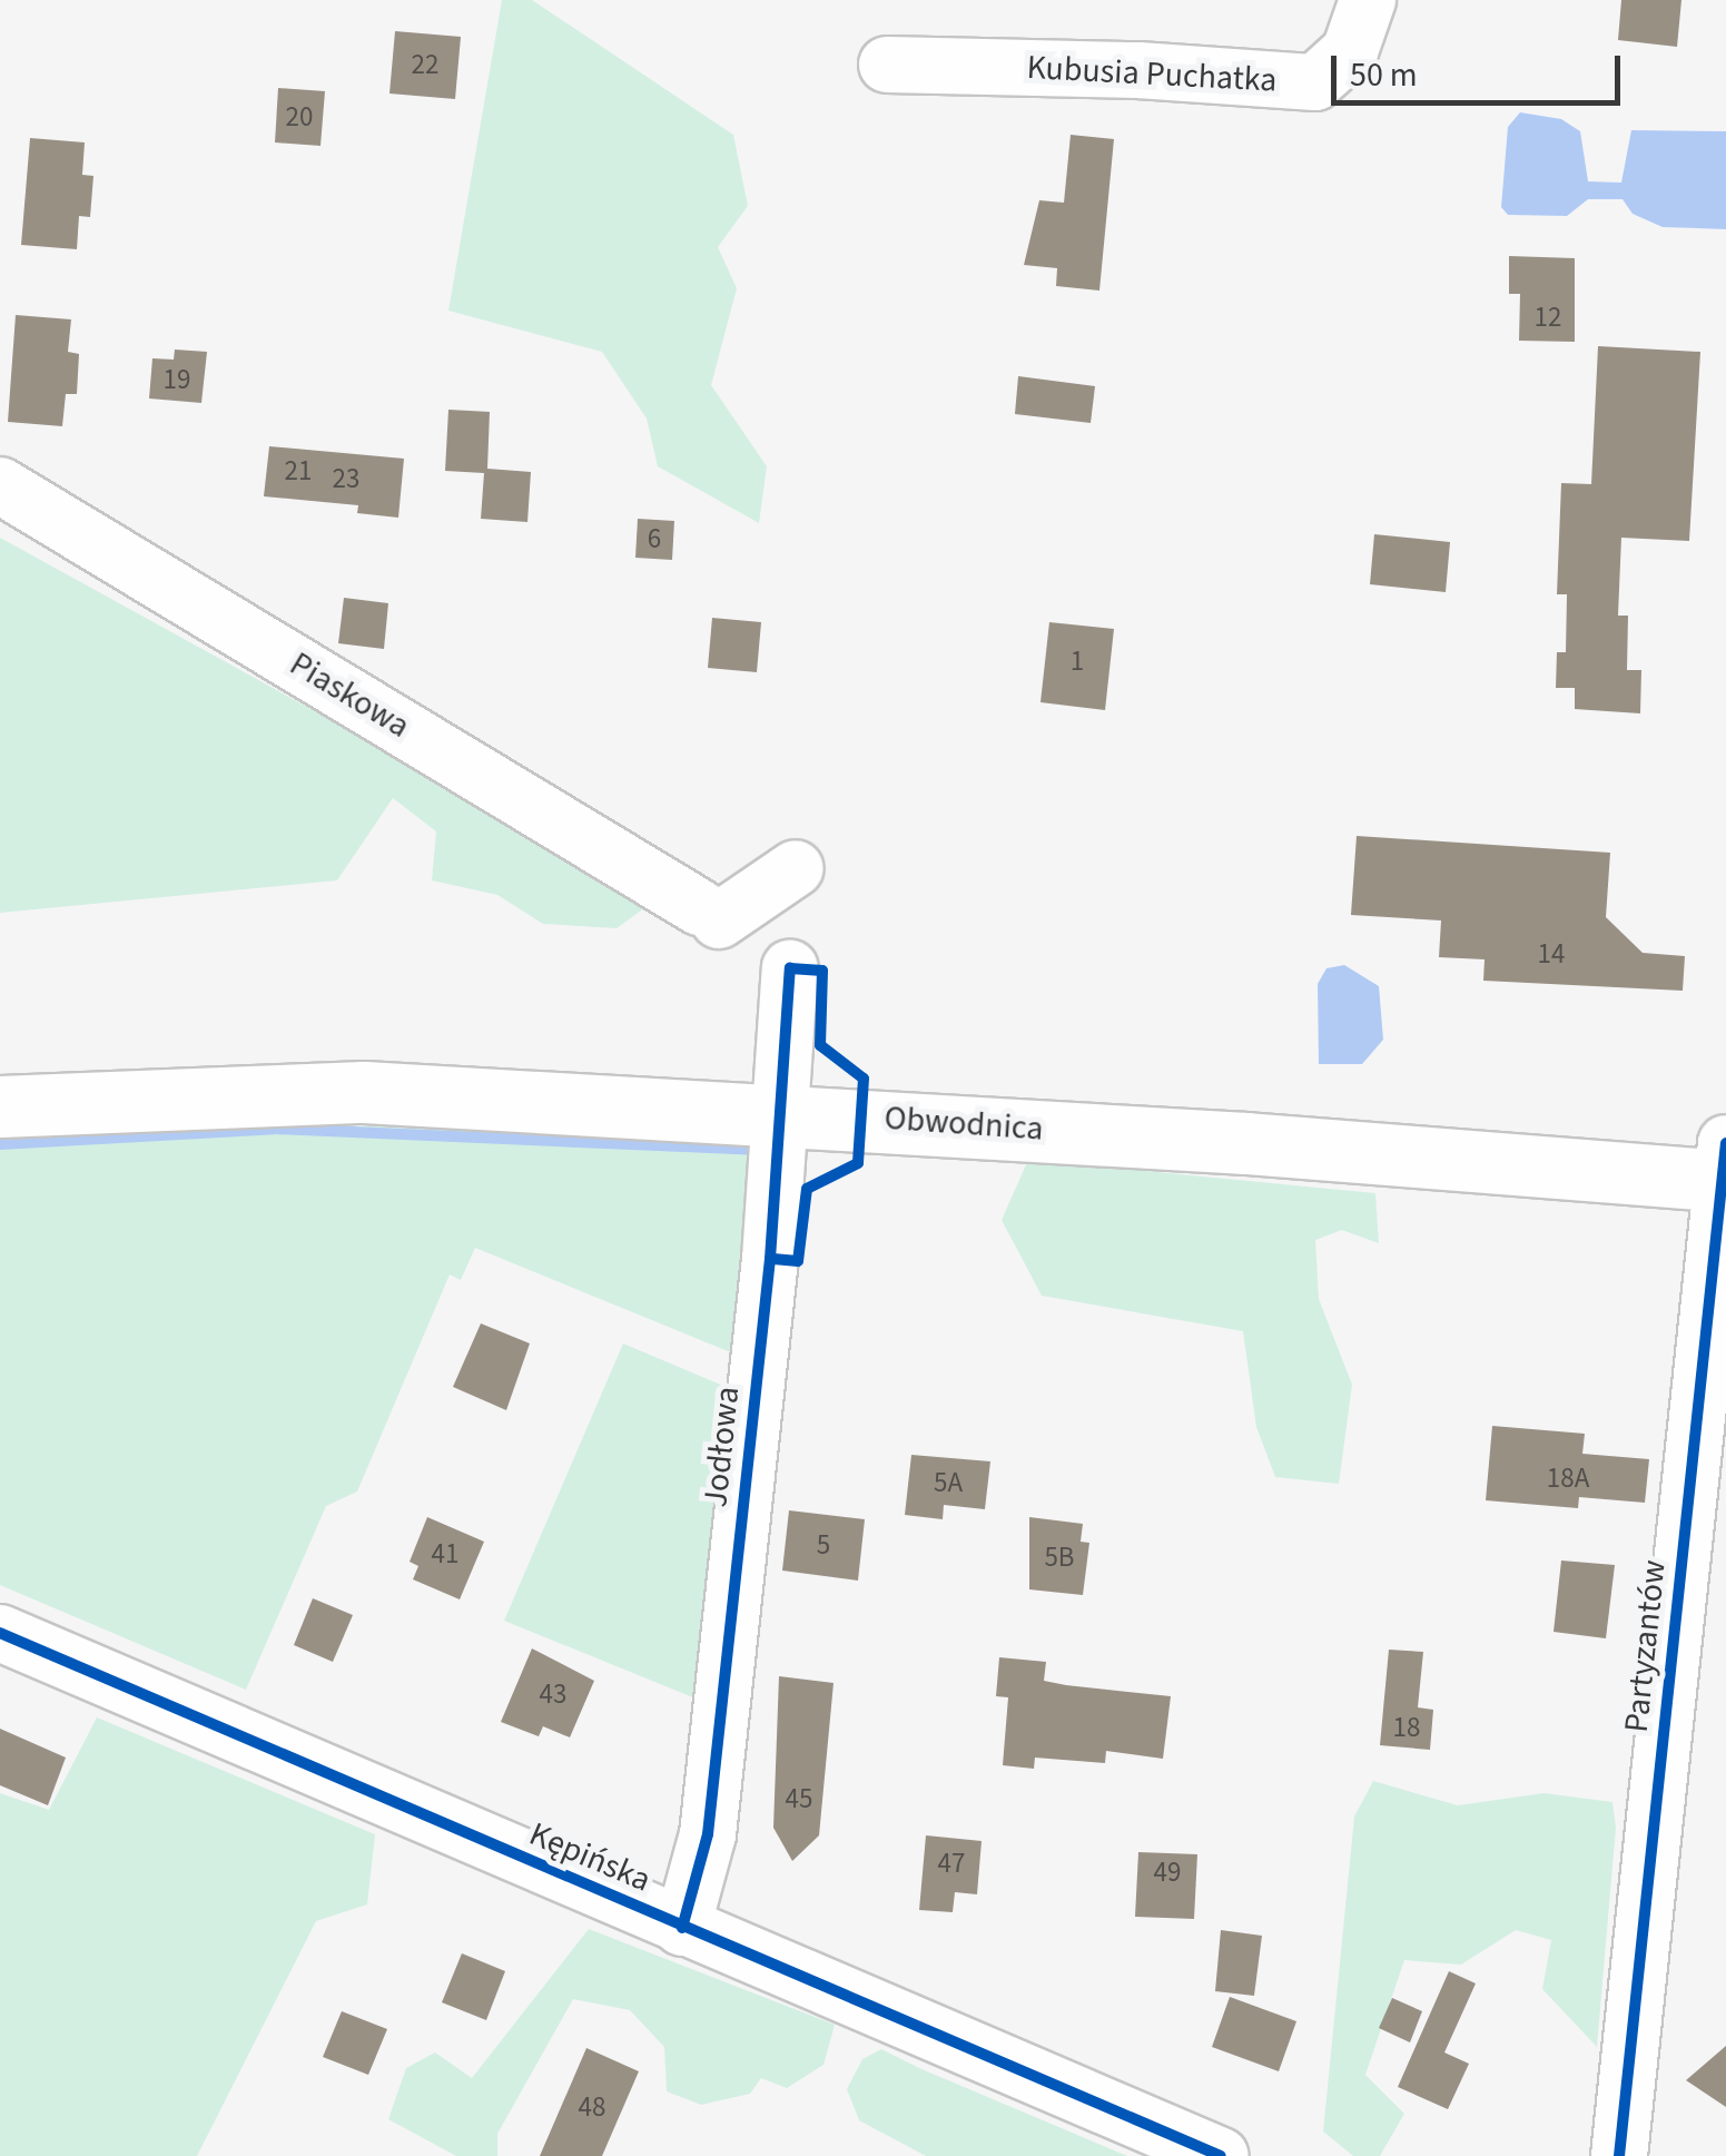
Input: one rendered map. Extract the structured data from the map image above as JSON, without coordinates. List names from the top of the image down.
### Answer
{
  "streets": {
    "main road": ["Obwodnica"],
    "street": [
      "Kubusia Puchatka",
      "Piaskowa",
      "Jodłowa",
      "Partyzantów",
      "Kępińska"
    ]
  },
  "crossings": [
    ["Obwodnica", "Jodłowa"],
    ["Obwodnica", "Partyzantów"],
    ["Jodłowa", "Kępińska"]
  ],
  "house_numbers": [
    "22",
    "20",
    "12",
    "19",
    "21",
    "23",
    "6",
    "1",
    "14",
    "18A",
    "5A",
    "5",
    "41",
    "5B",
    "43",
    "18",
    "45",
    "47",
    "49",
    "48"
  ],
  "scale_bar": "50 m"
}
